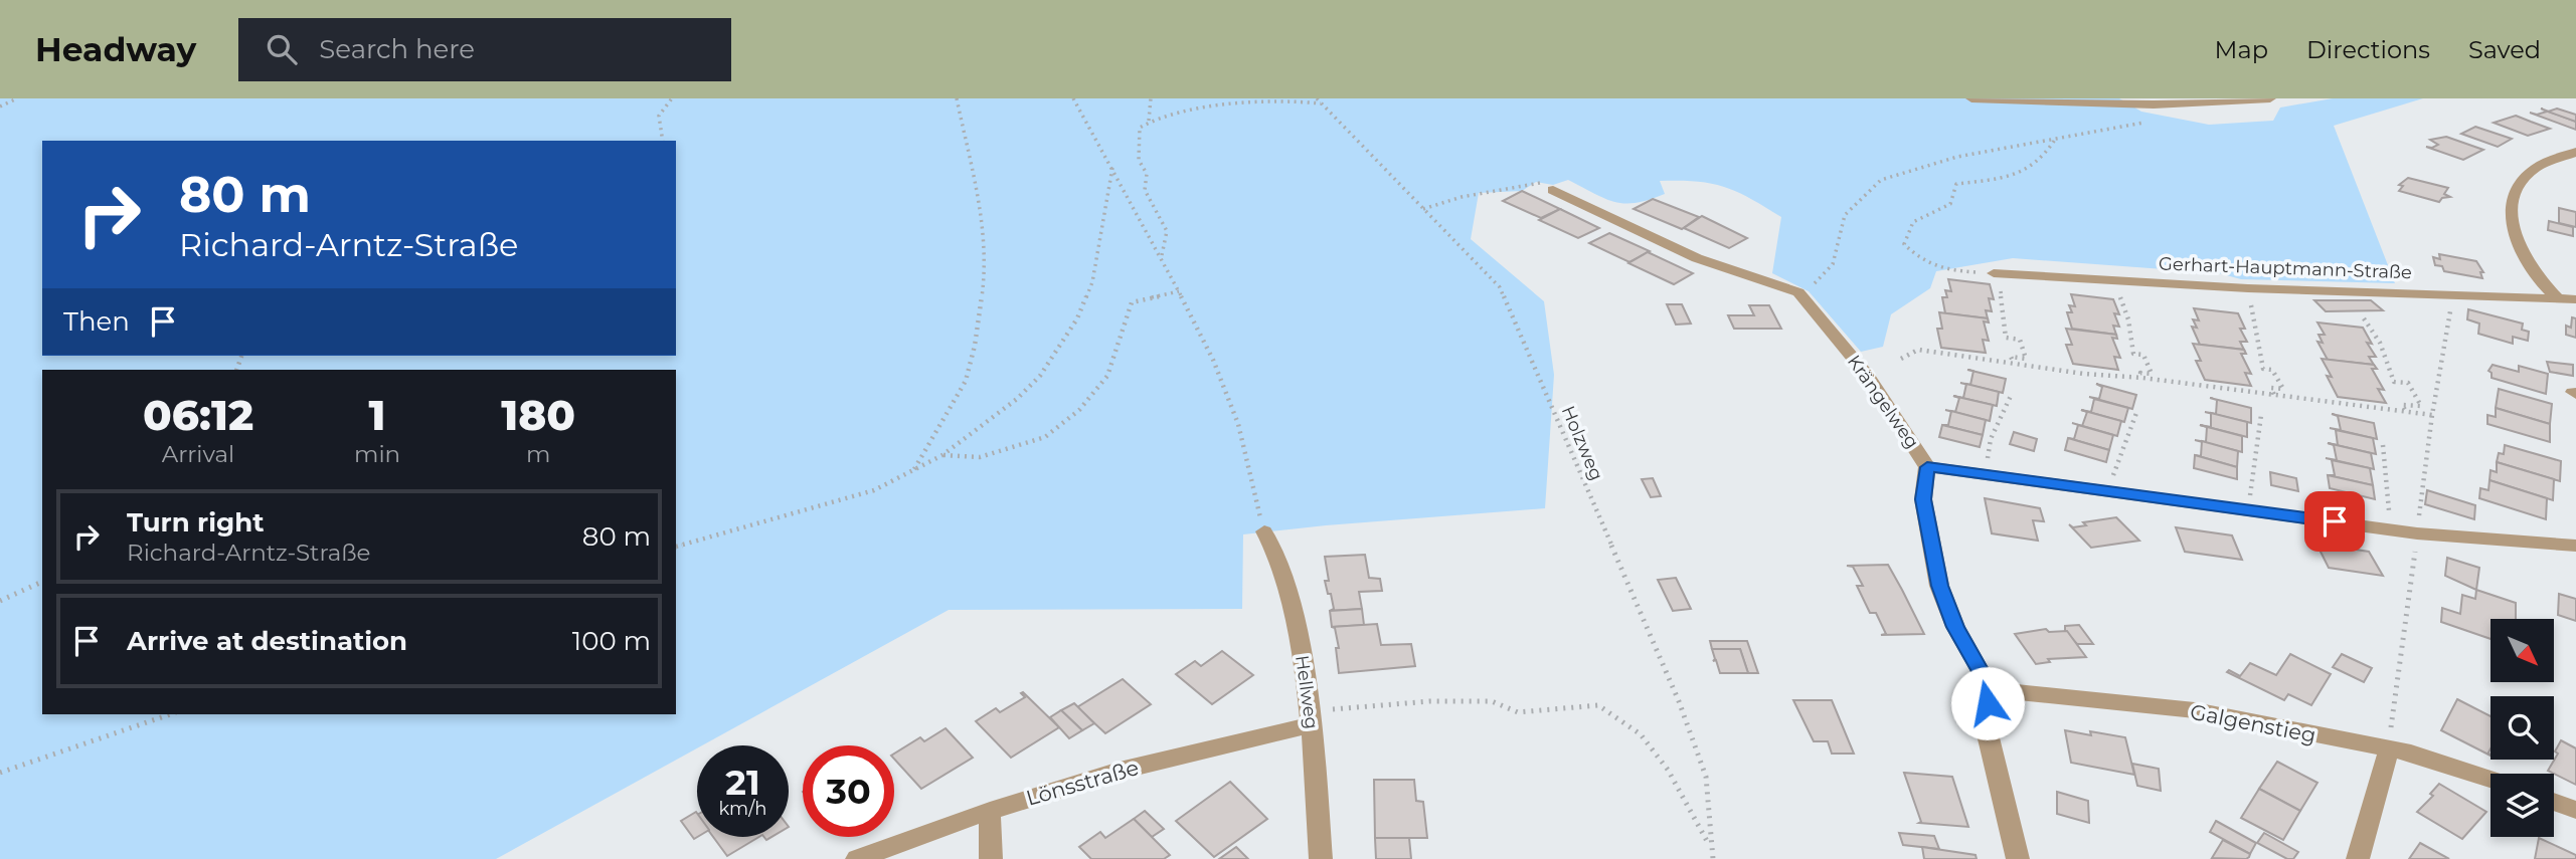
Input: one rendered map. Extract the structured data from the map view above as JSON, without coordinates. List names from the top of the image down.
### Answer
{
  "streets": {
    "street": [
      "Gerhart-Hauptmann-Straße",
      "Krängelweg",
      "Hellweg",
      "Galgenstieg",
      "Lönsstraße"
    ],
    "path": ["Holzweg"]
  },
  "crossings": [
    ["Krängelweg", "Galgenstieg"],
    ["Hellweg", "Lönsstraße"]
  ],
  "north": "bottom right",
  "page": {
    "header": "Headway",
    "search": "Search here",
    "nav": ["Map", "Directions", "Saved"],
    "turn": ["80 m", "Richard-Arntz-Straße"],
    "then": "Then",
    "eta": [
      "06:12",
      "Arrival",
      "1",
      "min",
      "180",
      "m"
    ],
    "list": [
      {
        "name": "Turn right",
        "note": "Richard-Arntz-Straße",
        "value": "80 m"
      },
      {
        "name": "Arrive at destination",
        "value": "100 m"
      }
    ],
    "speed": "21 km/h",
    "limit": "30"
  }
}
